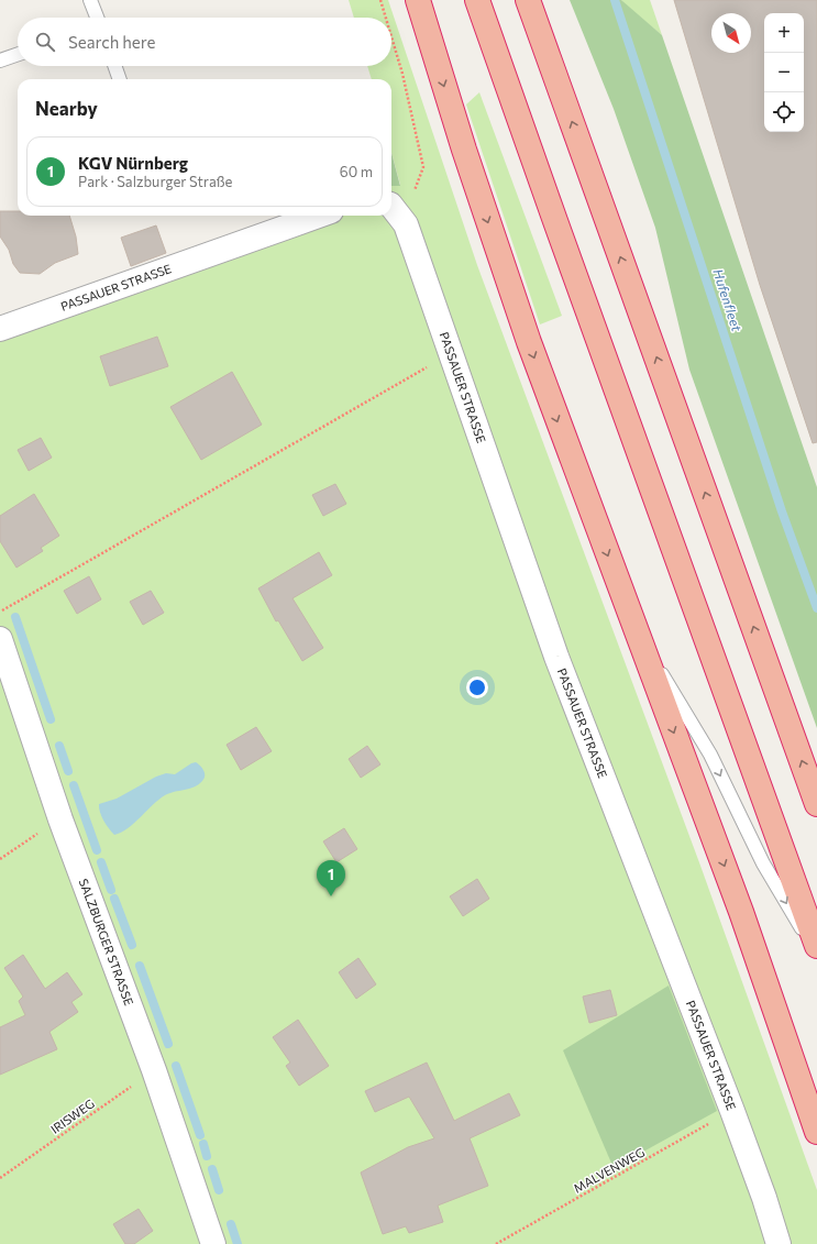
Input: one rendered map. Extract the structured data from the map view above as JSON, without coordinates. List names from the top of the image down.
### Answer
{
  "streets": {
    "street": ["PASSAUER STRASSE", "SALZBURGER STRASSE"],
    "path": ["IRISWEG", "MALVENWEG"]
  },
  "crossings": [
    ["PASSAUER STRASSE", "MALVENWEG"],
    ["SALZBURGER STRASSE", "IRISWEG"]
  ],
  "water": ["Hufenfleet"],
  "north": "bottom right",
  "page": {
    "map_buttons": ["+", "−"],
    "search": "Search here",
    "heading": "Nearby",
    "list": [
      {
        "mark": "1",
        "name": "KGV Nürnberg",
        "note": "Park · Salzburger Straße",
        "value": "60 m"
      }
    ],
    "pins": "1"
  }
}
